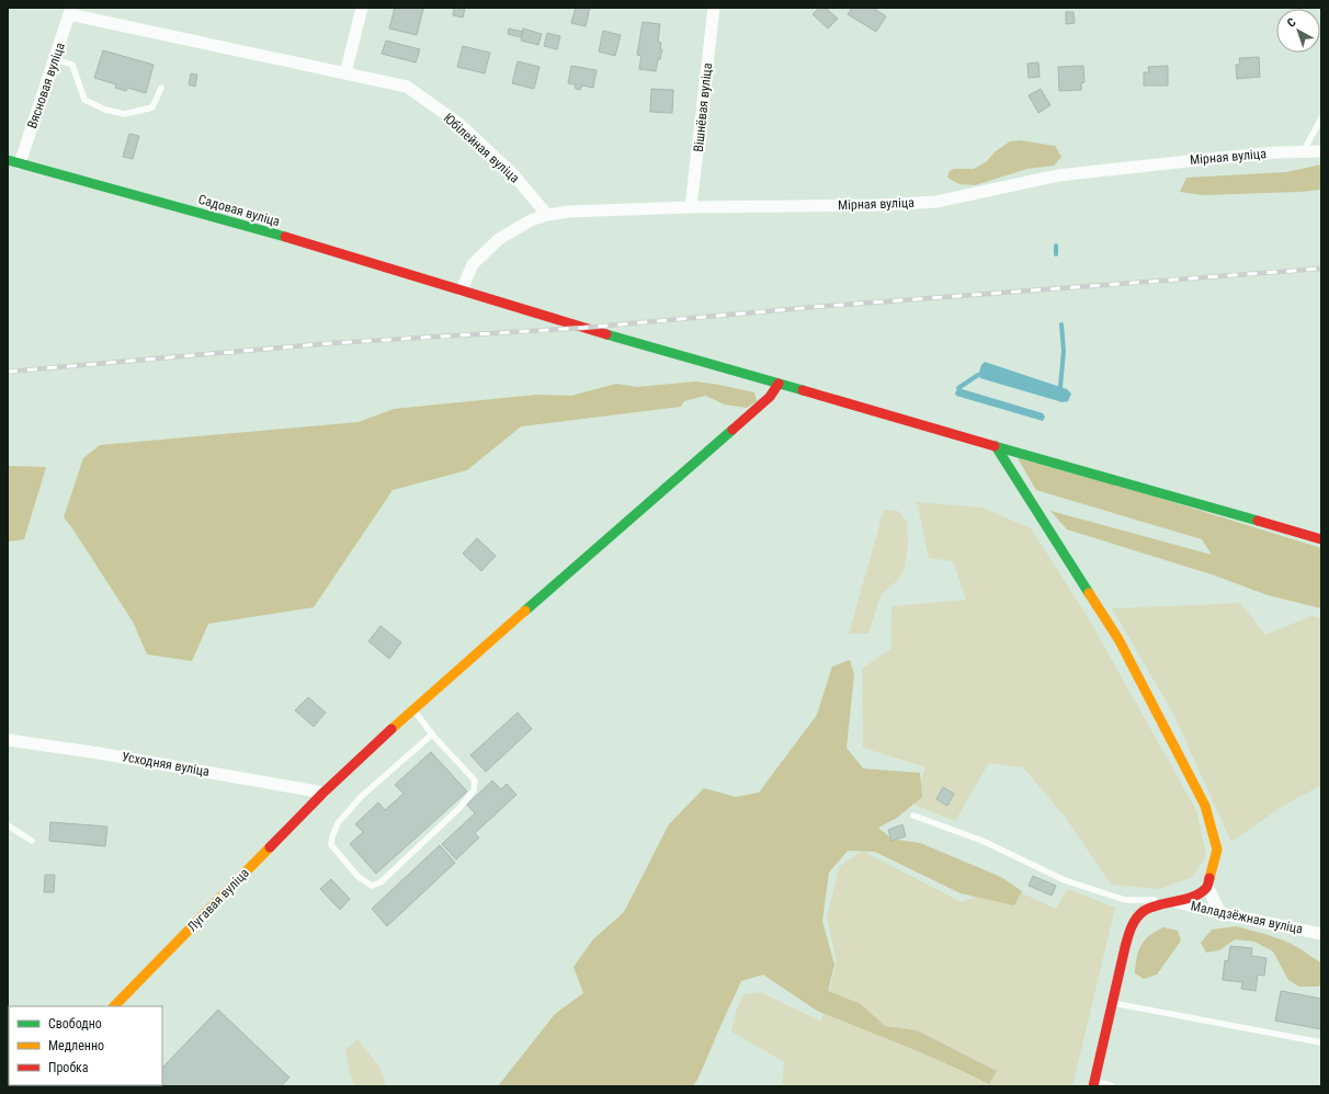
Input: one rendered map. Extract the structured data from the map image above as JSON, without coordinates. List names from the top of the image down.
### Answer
{
  "streets": {
    "street": [
      "Вясновая вуліца",
      "Вішнёвая вуліца",
      "Юбілейная вуліца",
      "Мірная вуліца",
      "Садовая вуліца",
      "Усходняя вуліца",
      "Лугавая вуліца",
      "Маладзёжная вуліца"
    ]
  },
  "crossings": [
    ["Вясновая вуліца", "Юбілейная вуліца"],
    ["Вясновая вуліца", "Садовая вуліца"],
    ["Вішнёвая вуліца", "Мірная вуліца"],
    ["Юбілейная вуліца", "Мірная вуліца"],
    ["Мірная вуліца", "Садовая вуліца"],
    ["Садовая вуліца", "Лугавая вуліца"],
    ["Усходняя вуліца", "Лугавая вуліца"]
  ],
  "legend": ["Свободно", "Медленно", "Пробка"],
  "north": "top left"
}
